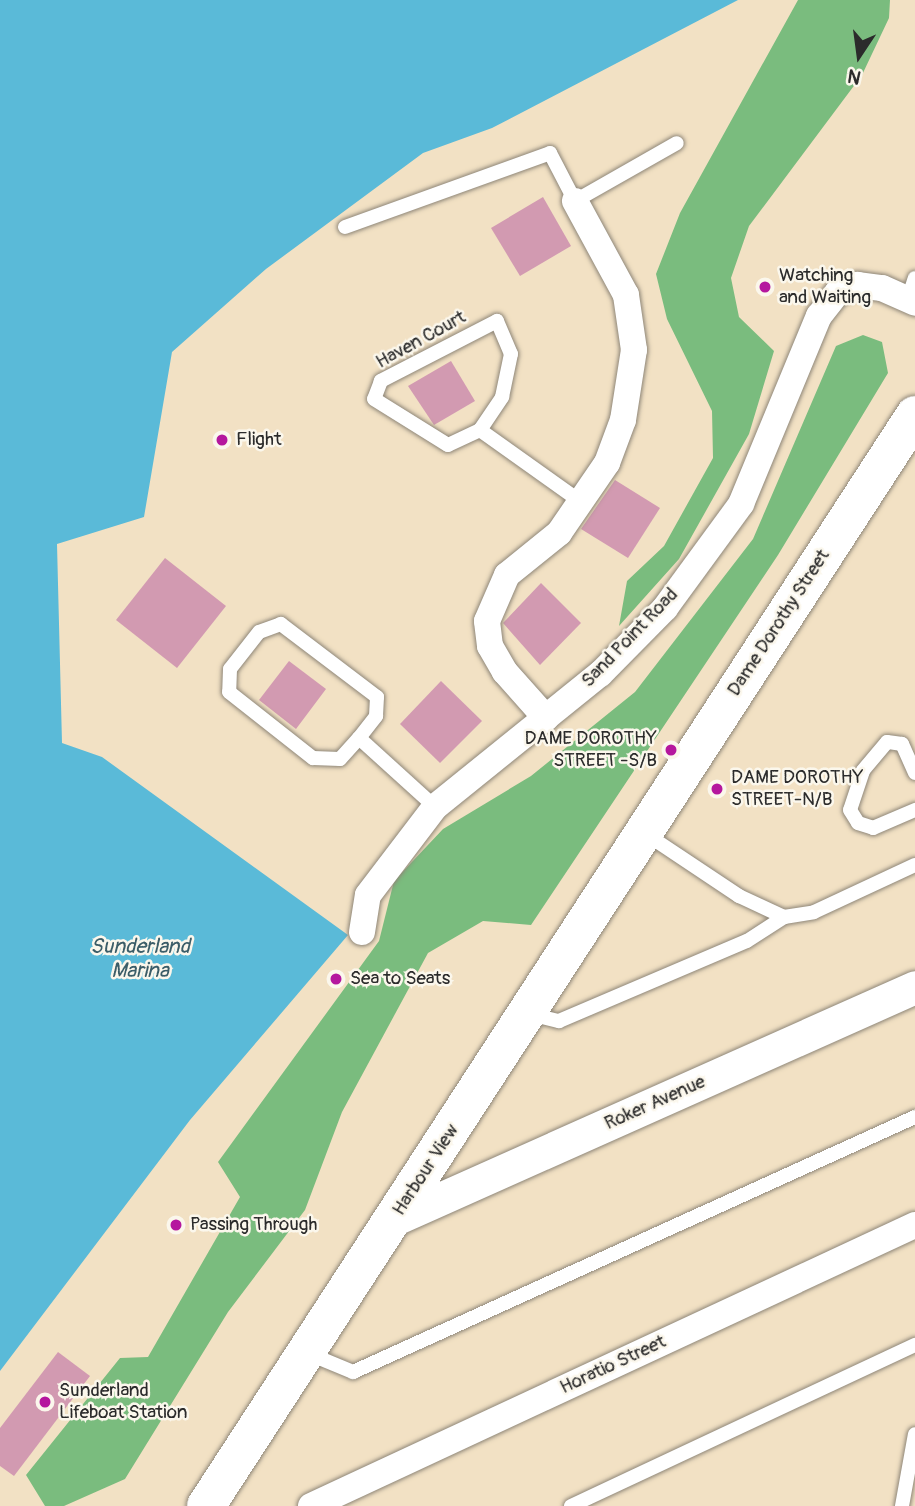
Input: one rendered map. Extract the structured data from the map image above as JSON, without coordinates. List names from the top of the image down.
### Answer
{
  "streets": {
    "main road": ["Dame Dorothy Street", "Harbour View"],
    "street": ["Sand Point Road", "Roker Avenue", "Horatio Street"],
    "lane": ["Haven Court"]
  },
  "crossings": [
    ["Dame Dorothy Street", "Harbour View"],
    ["Roker Avenue", "Harbour View"]
  ],
  "water": ["Sunderland Marina"],
  "places": [
    "Watching and Waiting",
    "Flight",
    "DAME DOROTHY STREET -S/B",
    "DAME DOROTHY STREET-N/B",
    "Sea to Seats",
    "Passing Through",
    "Sunderland Lifeboat Station"
  ],
  "north": "bottom"
}
